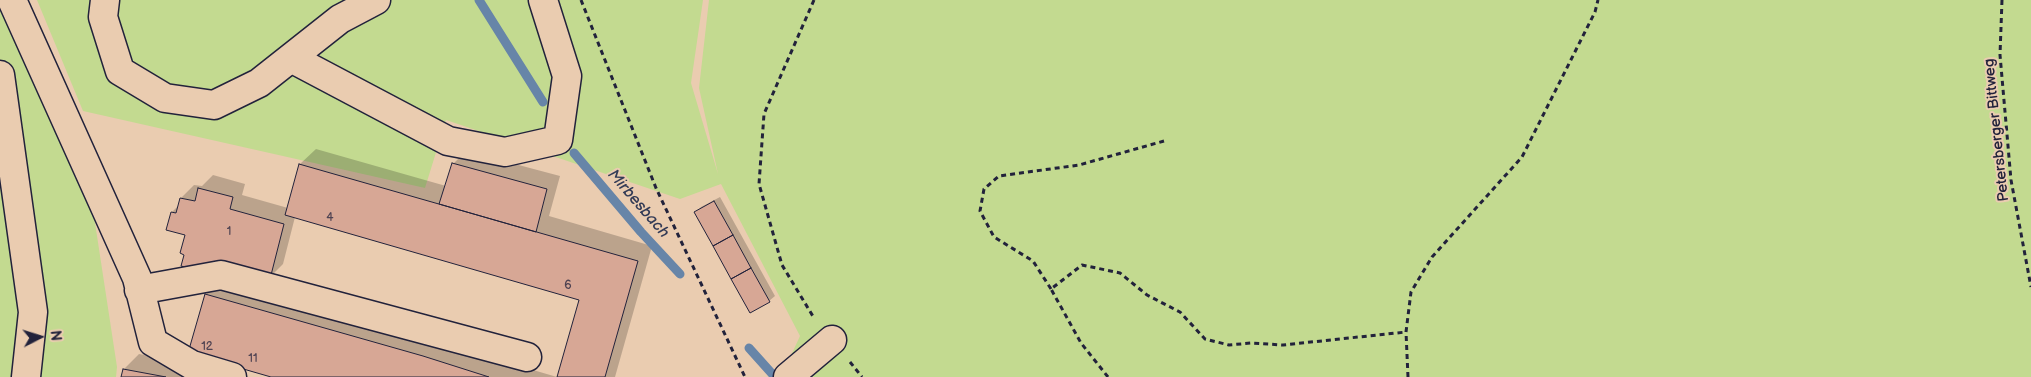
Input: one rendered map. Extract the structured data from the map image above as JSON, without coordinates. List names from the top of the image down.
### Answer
{
  "streets": {
    "path": ["Petersberger Bittweg"]
  },
  "water": ["Mirbesbach"],
  "house_numbers": [
    "4",
    "1",
    "6",
    "12",
    "11"
  ],
  "north": "right"
}
